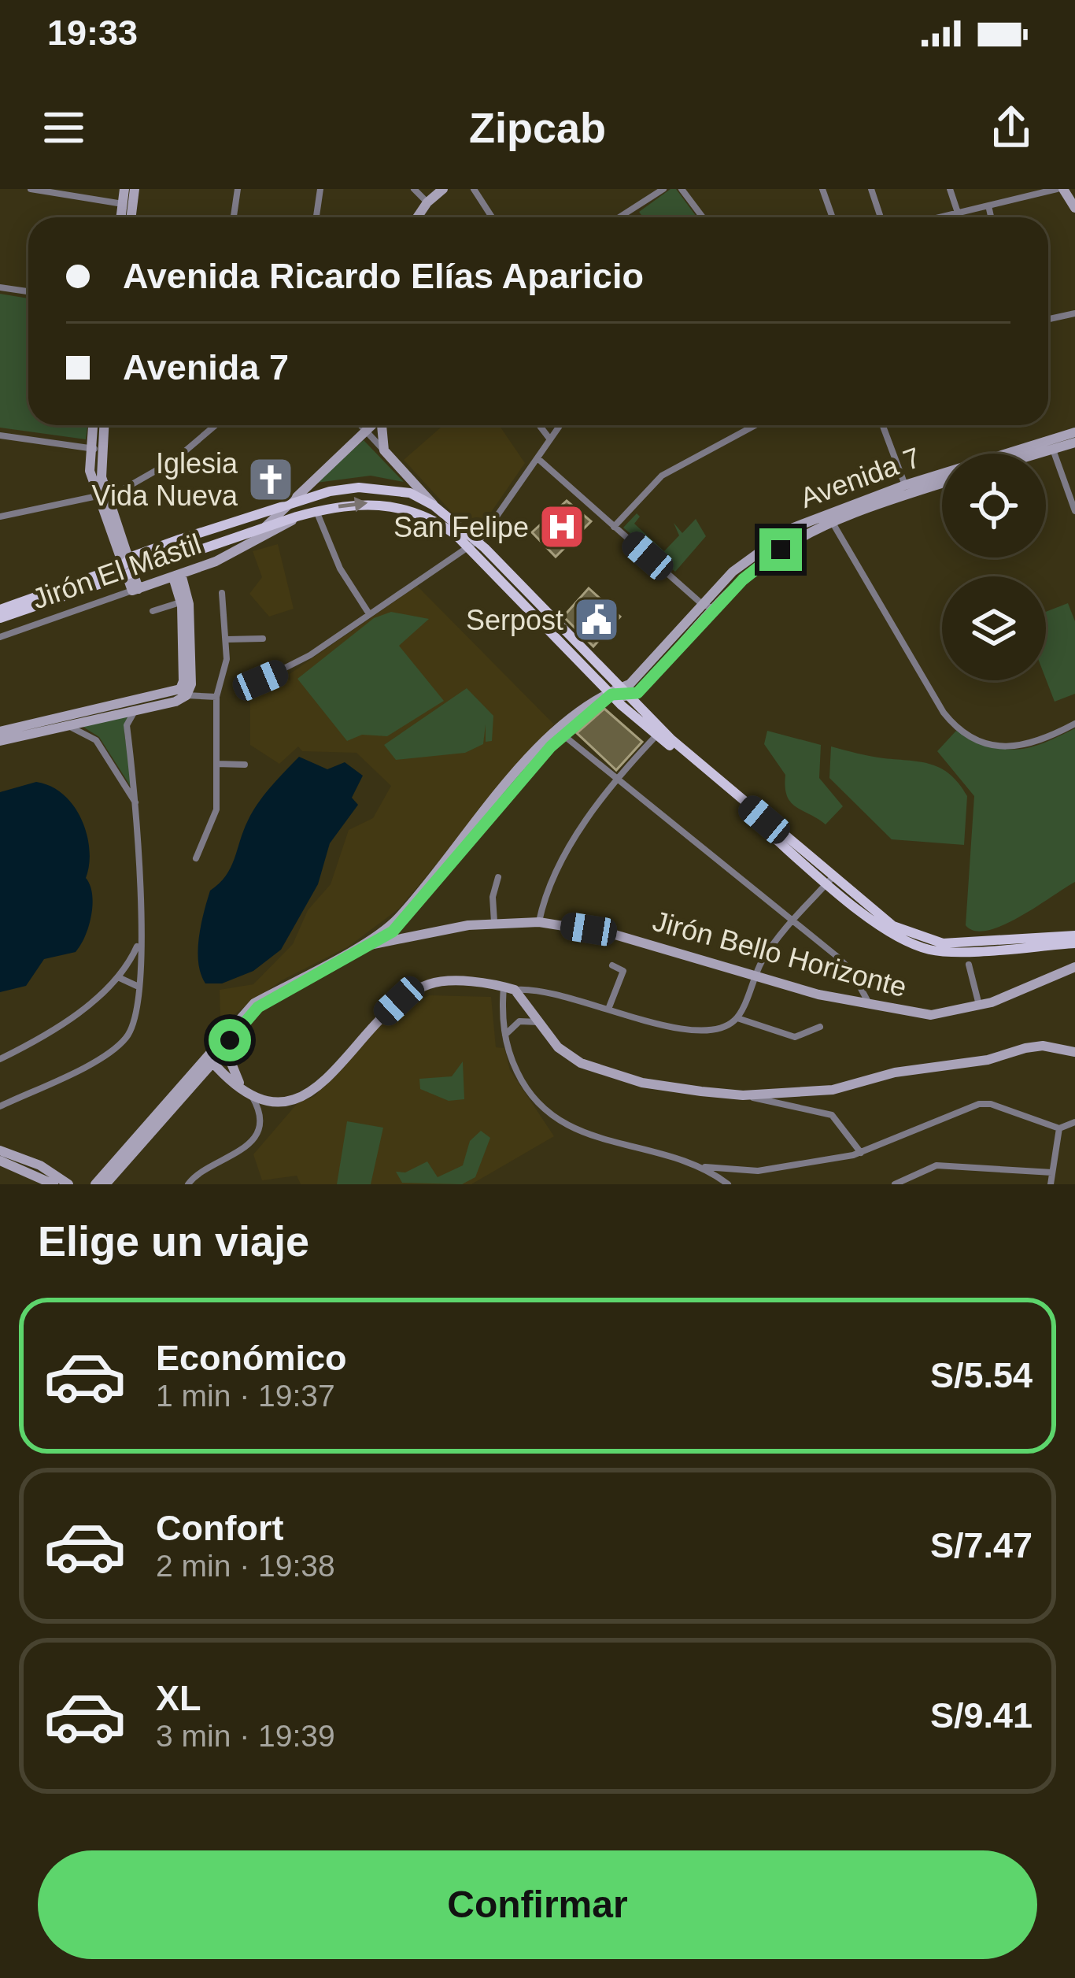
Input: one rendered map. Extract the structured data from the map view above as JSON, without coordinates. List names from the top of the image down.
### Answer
{
  "streets": {
    "street": ["Avenida 7", "Jirón El Mástil", "Jirón Bello Horizonte"]
  },
  "places": {
    "church": ["Iglesia Vida Nueva"],
    "hospital": ["San Felipe"],
    "public building": ["Serpost"]
  },
  "page": {
    "status": "19:33",
    "header": "Zipcab",
    "banner": ["Avenida Ricardo Elías Aparicio", "Avenida 7"],
    "heading": "Elige un viaje",
    "list": [
      {
        "name": "Económico",
        "note": "1 min · 19:37",
        "value": "S/5.54"
      },
      {
        "name": "Confort",
        "note": "2 min · 19:38",
        "value": "S/7.47"
      },
      {
        "name": "XL",
        "note": "3 min · 19:39",
        "value": "S/9.41"
      }
    ],
    "buttons": "Confirmar"
  }
}
